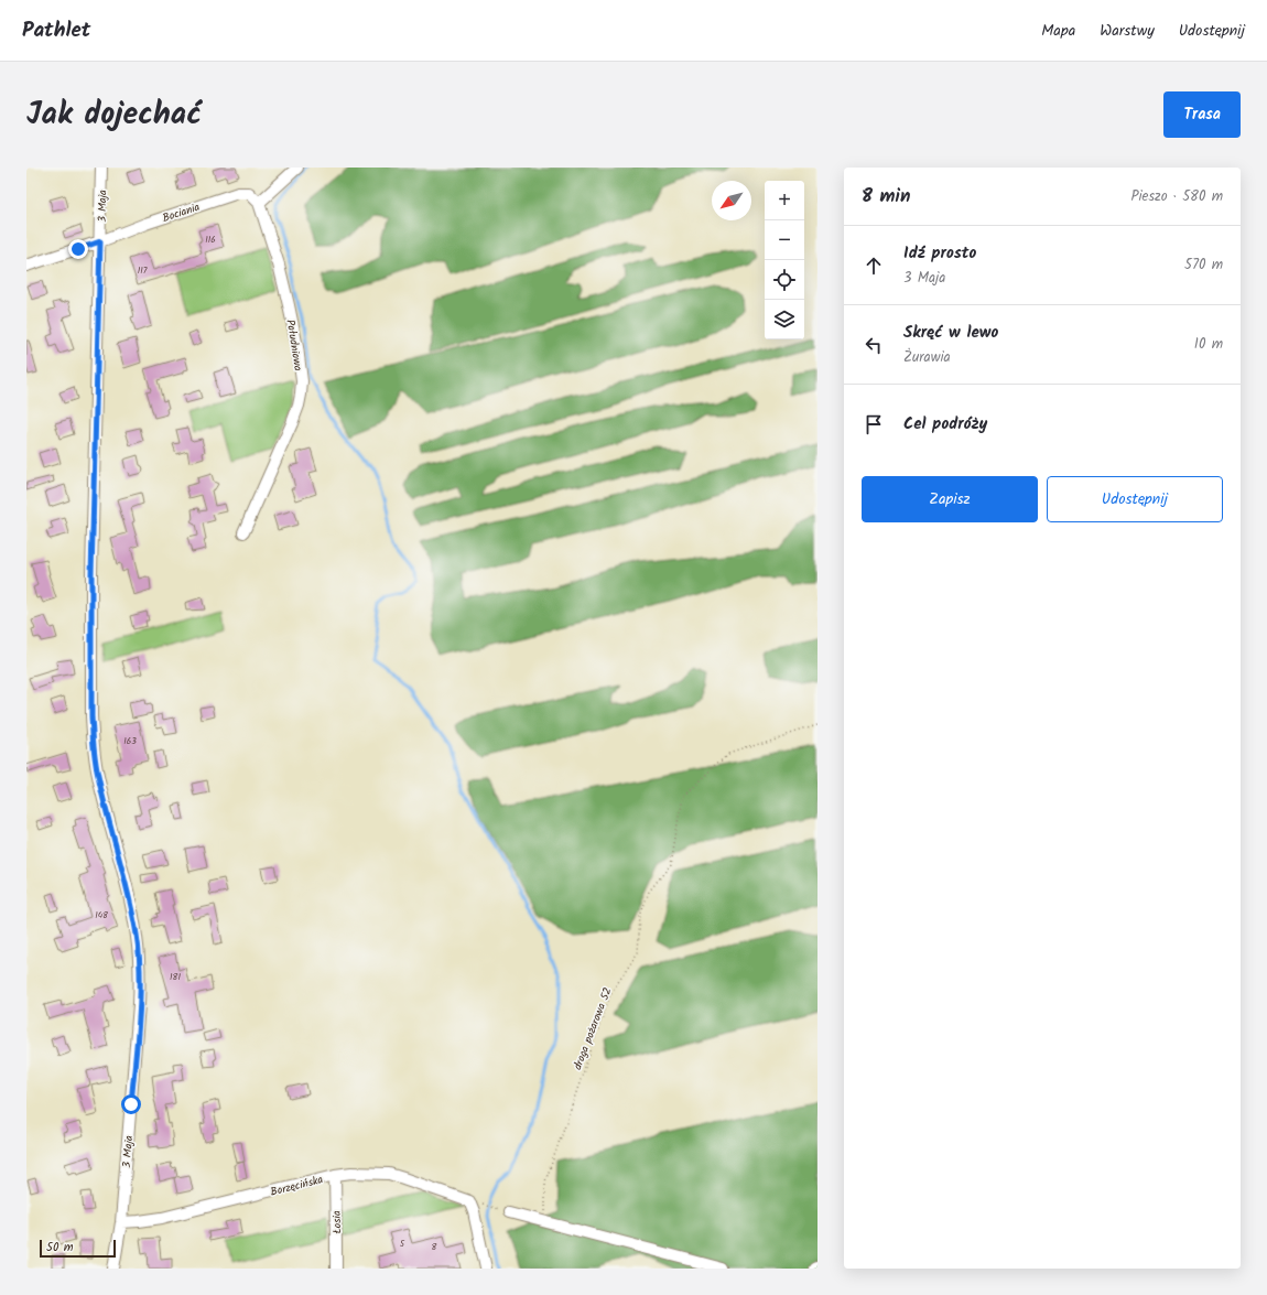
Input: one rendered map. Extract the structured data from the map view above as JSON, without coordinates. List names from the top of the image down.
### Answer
{
  "streets": {
    "street": [
      "3 Maja",
      "Bociania",
      "Południowa",
      "Borzęcińska",
      "Łosia"
    ],
    "path": ["droga pożarowa 52"]
  },
  "crossings": [
    ["3 Maja", "Bociania"],
    ["3 Maja", "Borzęcińska"],
    ["Bociania", "Południowa"],
    ["Borzęcińska", "Łosia"]
  ],
  "house_numbers": [
    "116",
    "117",
    "163",
    "148",
    "181",
    "5",
    "8"
  ],
  "scale_bar": "50 m",
  "north": "bottom left",
  "page": {
    "header": "Pathlet",
    "nav": ["Mapa", "Warstwy", "Udostępnij"],
    "title": "Jak dojechać",
    "buttons": [
      "Trasa",
      ["Zapisz", "Udostępnij"]
    ],
    "heading": ["8 min", "Pieszo · 580 m"],
    "map_buttons": ["+", "−"],
    "list": [
      ["Idź prosto", "3 Maja", "570 m"],
      ["Skręć w lewo", "Żurawia", "10 m"],
      "Cel podróży"
    ],
    "scale": "50 m"
  }
}
